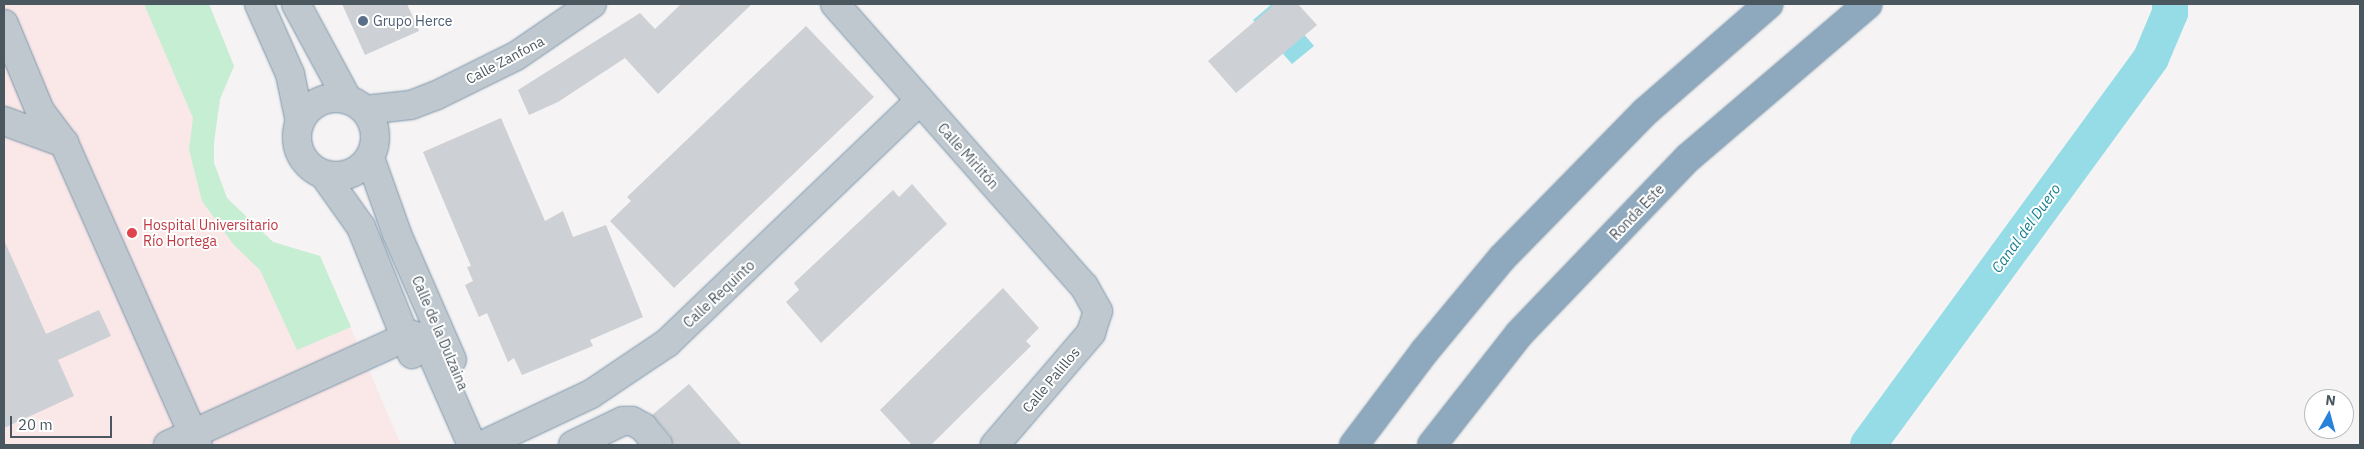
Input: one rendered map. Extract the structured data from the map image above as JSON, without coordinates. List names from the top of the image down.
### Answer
{
  "streets": {
    "highway": ["Ronda Este"],
    "street": [
      "Calle Zanfona",
      "Calle Mirlitón",
      "Calle Requinto",
      "Calle de la Dulzaina",
      "Calle Palillos"
    ]
  },
  "crossings": [
    ["Calle Zanfona", "Calle de la Dulzaina"],
    ["Calle Mirlitón", "Calle Requinto"],
    ["Calle Mirlitón", "Calle Palillos"],
    ["Calle Requinto", "Calle de la Dulzaina"]
  ],
  "water": ["Canal del Duero"],
  "places": ["Grupo Herce", "Hospital Universitario Río Hortega"],
  "scale_bar": "20 m",
  "north": "top"
}
